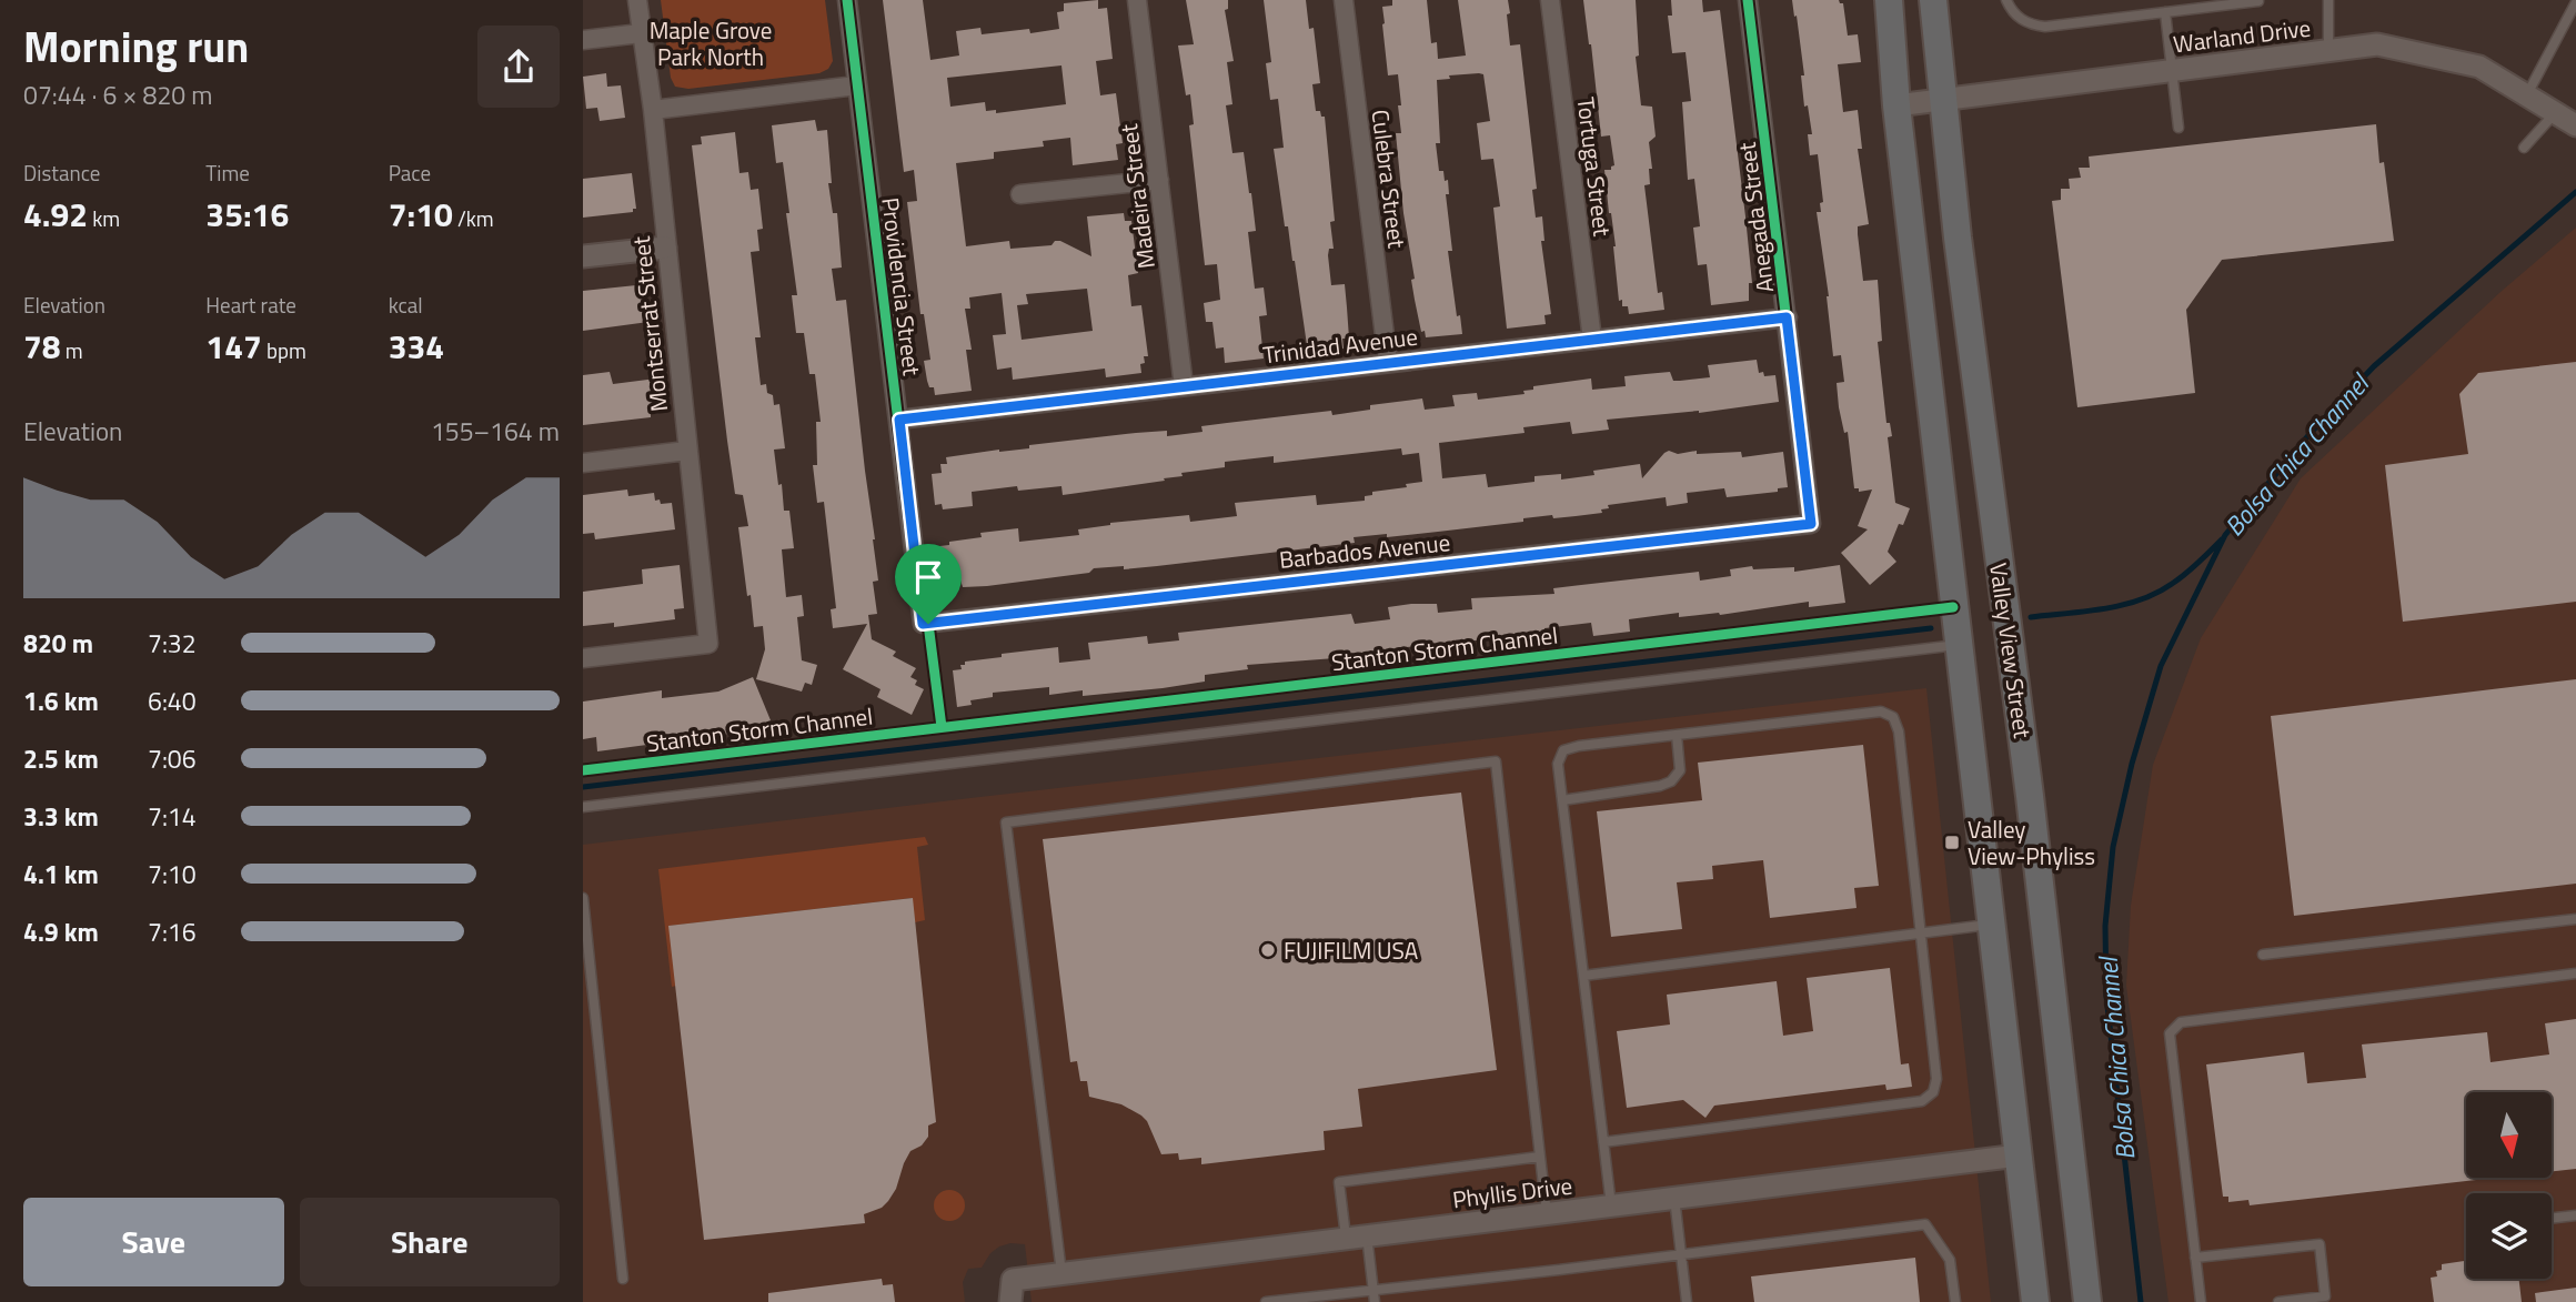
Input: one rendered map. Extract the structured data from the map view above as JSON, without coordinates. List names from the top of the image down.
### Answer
{
  "streets": {
    "main road": ["Valley View Street"],
    "street": [
      "Warland Drive",
      "Tortuga Street",
      "Culebra Street",
      "Madeira Street",
      "Anegada Street",
      "Providencia Street",
      "Montserrat Street",
      "Trinidad Avenue",
      "Barbados Avenue",
      "Phyllis Drive"
    ],
    "cycle path": ["Stanton Storm Channel"]
  },
  "crossings": [
    ["Warland Drive", "Valley View Street"],
    ["Tortuga Street", "Trinidad Avenue"],
    ["Culebra Street", "Trinidad Avenue"],
    ["Madeira Street", "Trinidad Avenue"],
    ["Anegada Street", "Trinidad Avenue"],
    ["Anegada Street", "Barbados Avenue"],
    ["Providencia Street", "Trinidad Avenue"],
    ["Providencia Street", "Barbados Avenue"]
  ],
  "water": ["Bolsa Chica Channel"],
  "parks": ["Maple Grove Park North"],
  "places": {
    "transit": ["Valley View-Phyliss"],
    "other": ["FUJIFILM USA"]
  },
  "north": "bottom",
  "page": {
    "heading": ["Morning run", "07:44 · 6 × 820 m"],
    "stats": [
      ["Distance", "4.92 km"],
      ["Time", "35:16"],
      ["Pace", "7:10 /km"],
      ["Elevation", "78 m"],
      ["Heart rate", "147 bpm"],
      ["kcal", "334"]
    ],
    "chart": ["Elevation", "155–164 m"],
    "list": [
      {
        "name": "820 m",
        "note": "7:32"
      },
      {
        "name": "1.6 km",
        "note": "6:40"
      },
      {
        "name": "2.5 km",
        "note": "7:06"
      },
      {
        "name": "3.3 km",
        "note": "7:14"
      },
      {
        "name": "4.1 km",
        "note": "7:10"
      },
      {
        "name": "4.9 km",
        "note": "7:16"
      }
    ],
    "buttons": ["Save", "Share"]
  }
}
